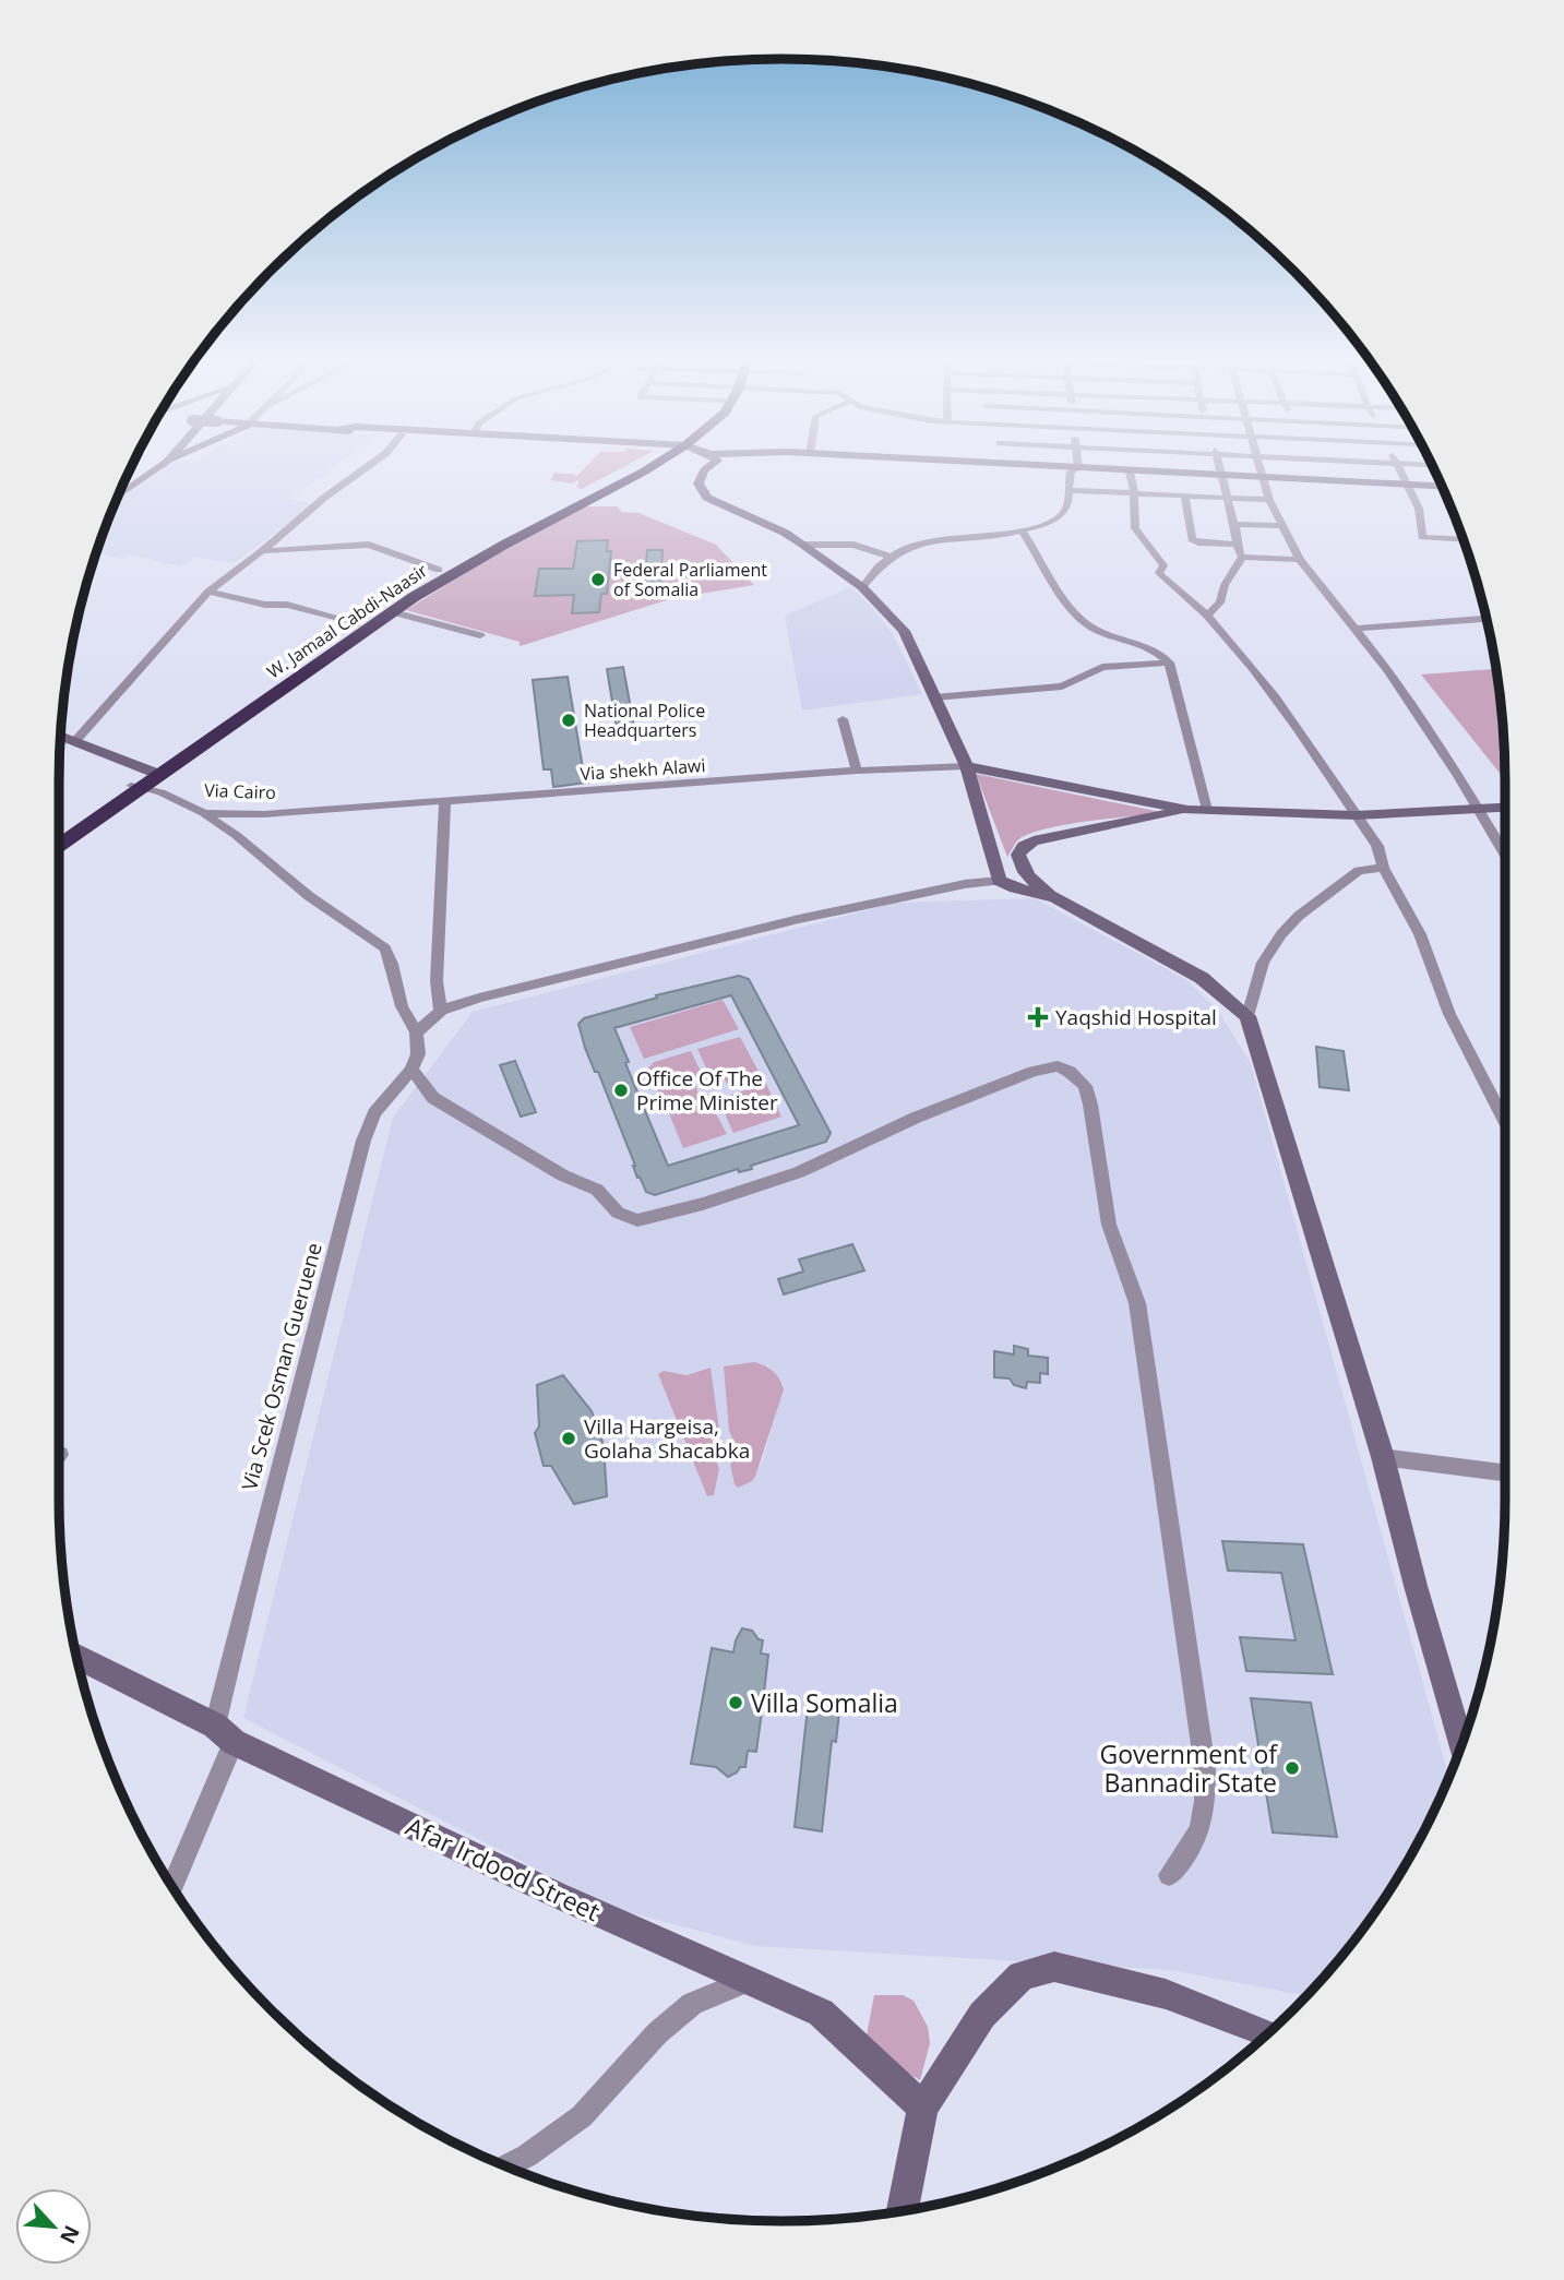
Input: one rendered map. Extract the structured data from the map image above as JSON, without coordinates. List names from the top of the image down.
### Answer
{
  "streets": {
    "highway": ["W. Jamaal Cabdi-Naasir"],
    "street": [
      "Via shekh Alawi",
      "Via Cairo",
      "Via Scek Osman Gueruene",
      "Afar Irdood Street"
    ]
  },
  "crossings": [
    ["W. Jamaal Cabdi-Naasir", "Via Cairo"],
    ["Via shekh Alawi", "Via Cairo"],
    ["Via Scek Osman Gueruene", "Afar Irdood Street"]
  ],
  "places": {
    "other": [
      "Federal Parliament of Somalia",
      "National Police Headquarters",
      "Office Of The Prime Minister",
      "Villa Hargeisa, Golaha Shacabka",
      "Villa Somalia",
      "Government of Bannadir State"
    ],
    "health": ["Yaqshid Hospital"]
  },
  "north": "bottom right"
}
